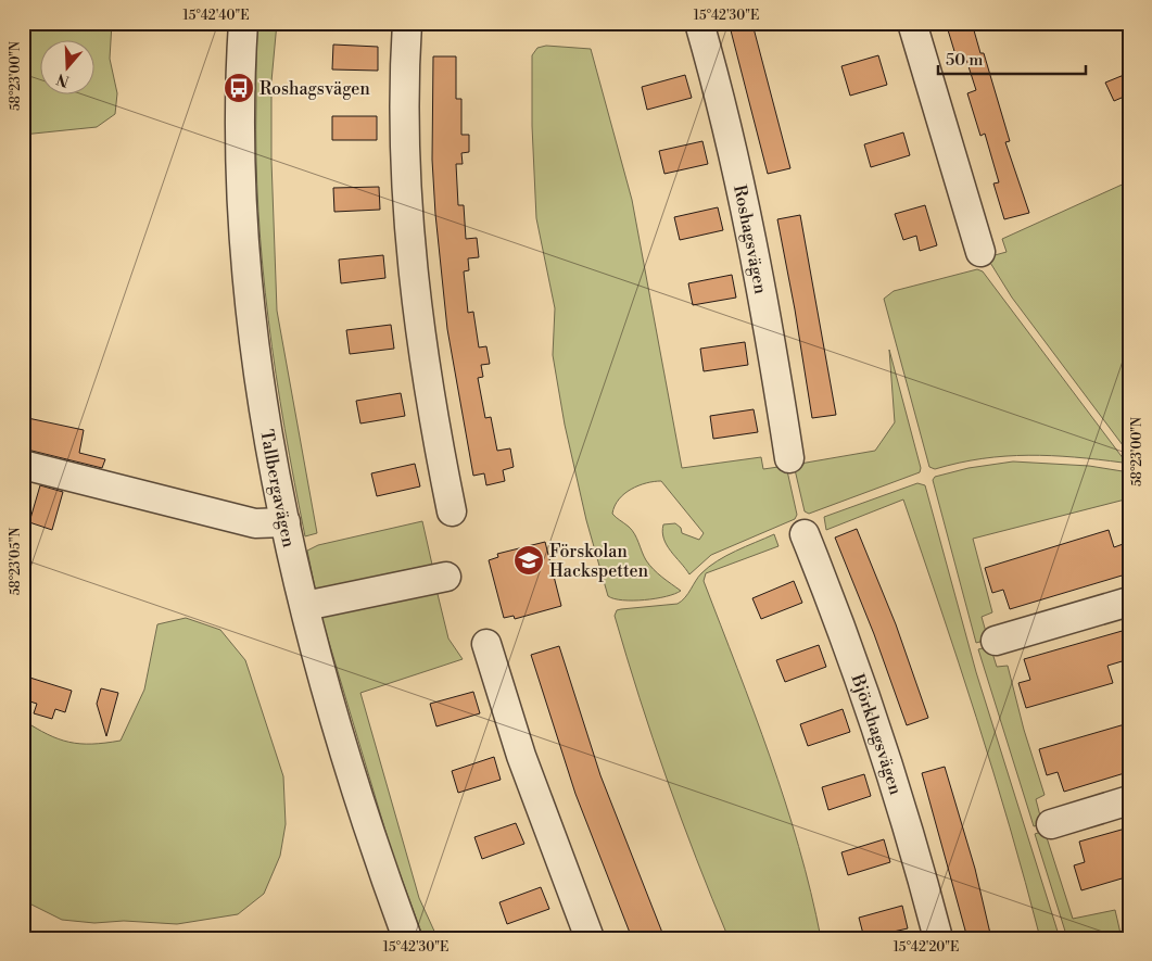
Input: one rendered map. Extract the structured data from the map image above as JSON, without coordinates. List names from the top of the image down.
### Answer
{
  "streets": {
    "street": ["Roshagsvägen", "Tallbergavägen", "Björkhagsvägen"]
  },
  "places": {
    "bus stop": ["Roshagsvägen"],
    "school or university": ["Förskolan Hackspetten"]
  },
  "scale_bar": "50 m",
  "north": "bottom",
  "coordinates": [
    "15°42'40\"E",
    "15°42'30\"E",
    "58°23'00\"N",
    "58°23'05\"N",
    "15°42'20\"E"
  ]
}
